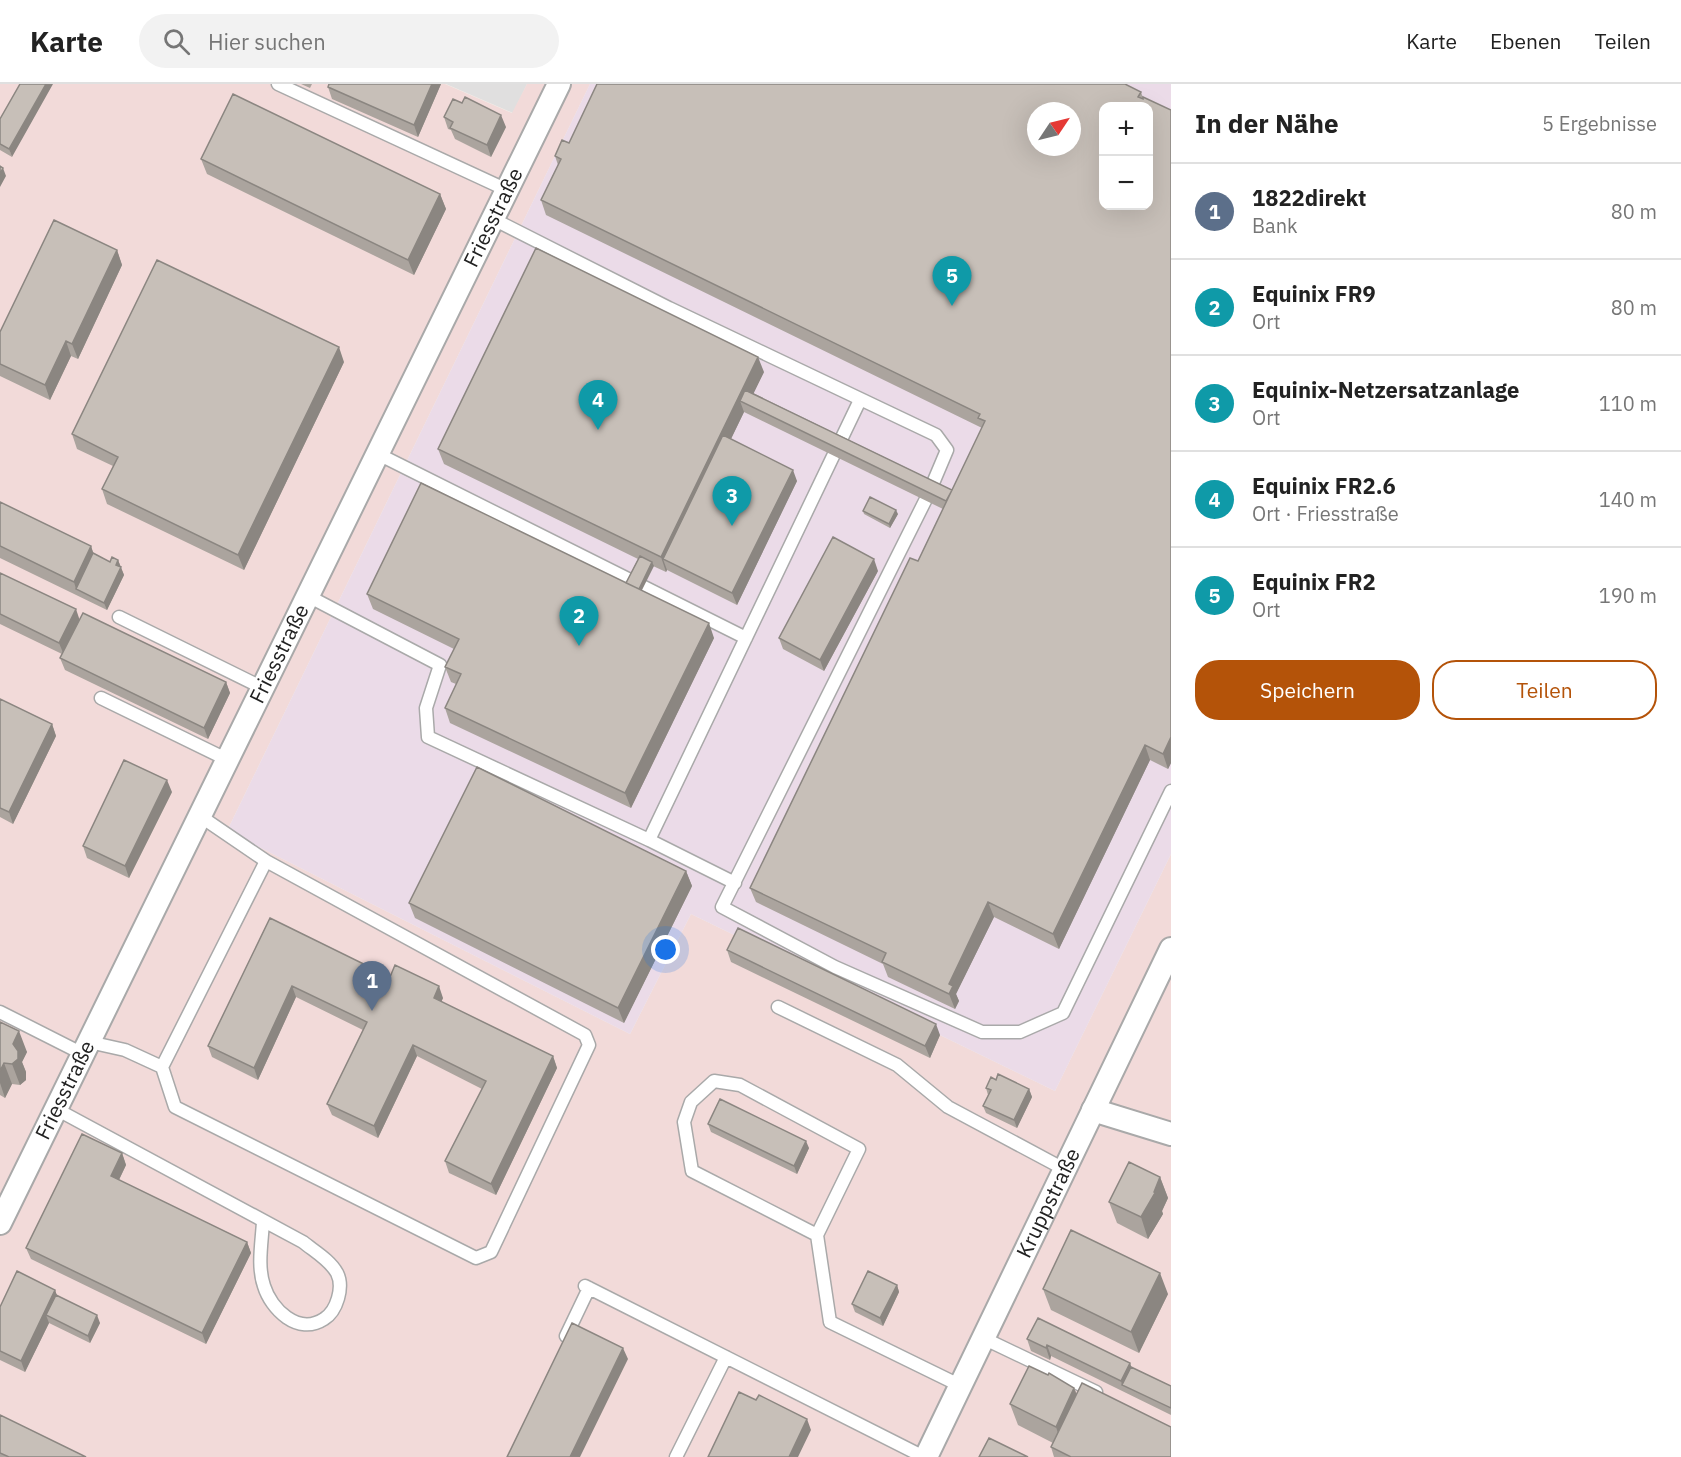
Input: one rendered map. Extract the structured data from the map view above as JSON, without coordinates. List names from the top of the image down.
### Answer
{
  "streets": {
    "street": ["Friesstraße", "Kruppstraße"]
  },
  "north": "top right",
  "page": {
    "header": "Karte",
    "search": "Hier suchen",
    "nav": ["Karte", "Ebenen", "Teilen"],
    "heading": ["In der Nähe", "5 Ergebnisse"],
    "map_buttons": ["+", "−"],
    "list": [
      {
        "mark": "1",
        "name": "1822direkt",
        "note": "Bank",
        "value": "80 m"
      },
      {
        "mark": "2",
        "name": "Equinix FR9",
        "note": "Ort",
        "value": "80 m"
      },
      {
        "mark": "3",
        "name": "Equinix-Netzersatzanlage",
        "note": "Ort",
        "value": "110 m"
      },
      {
        "mark": "4",
        "name": "Equinix FR2.6",
        "note": "Ort · Friesstraße",
        "value": "140 m"
      },
      {
        "mark": "5",
        "name": "Equinix FR2",
        "note": "Ort",
        "value": "190 m"
      }
    ],
    "pins": [
      "5",
      "4",
      "3",
      "2",
      "1"
    ],
    "buttons": ["Speichern", "Teilen"]
  }
}
